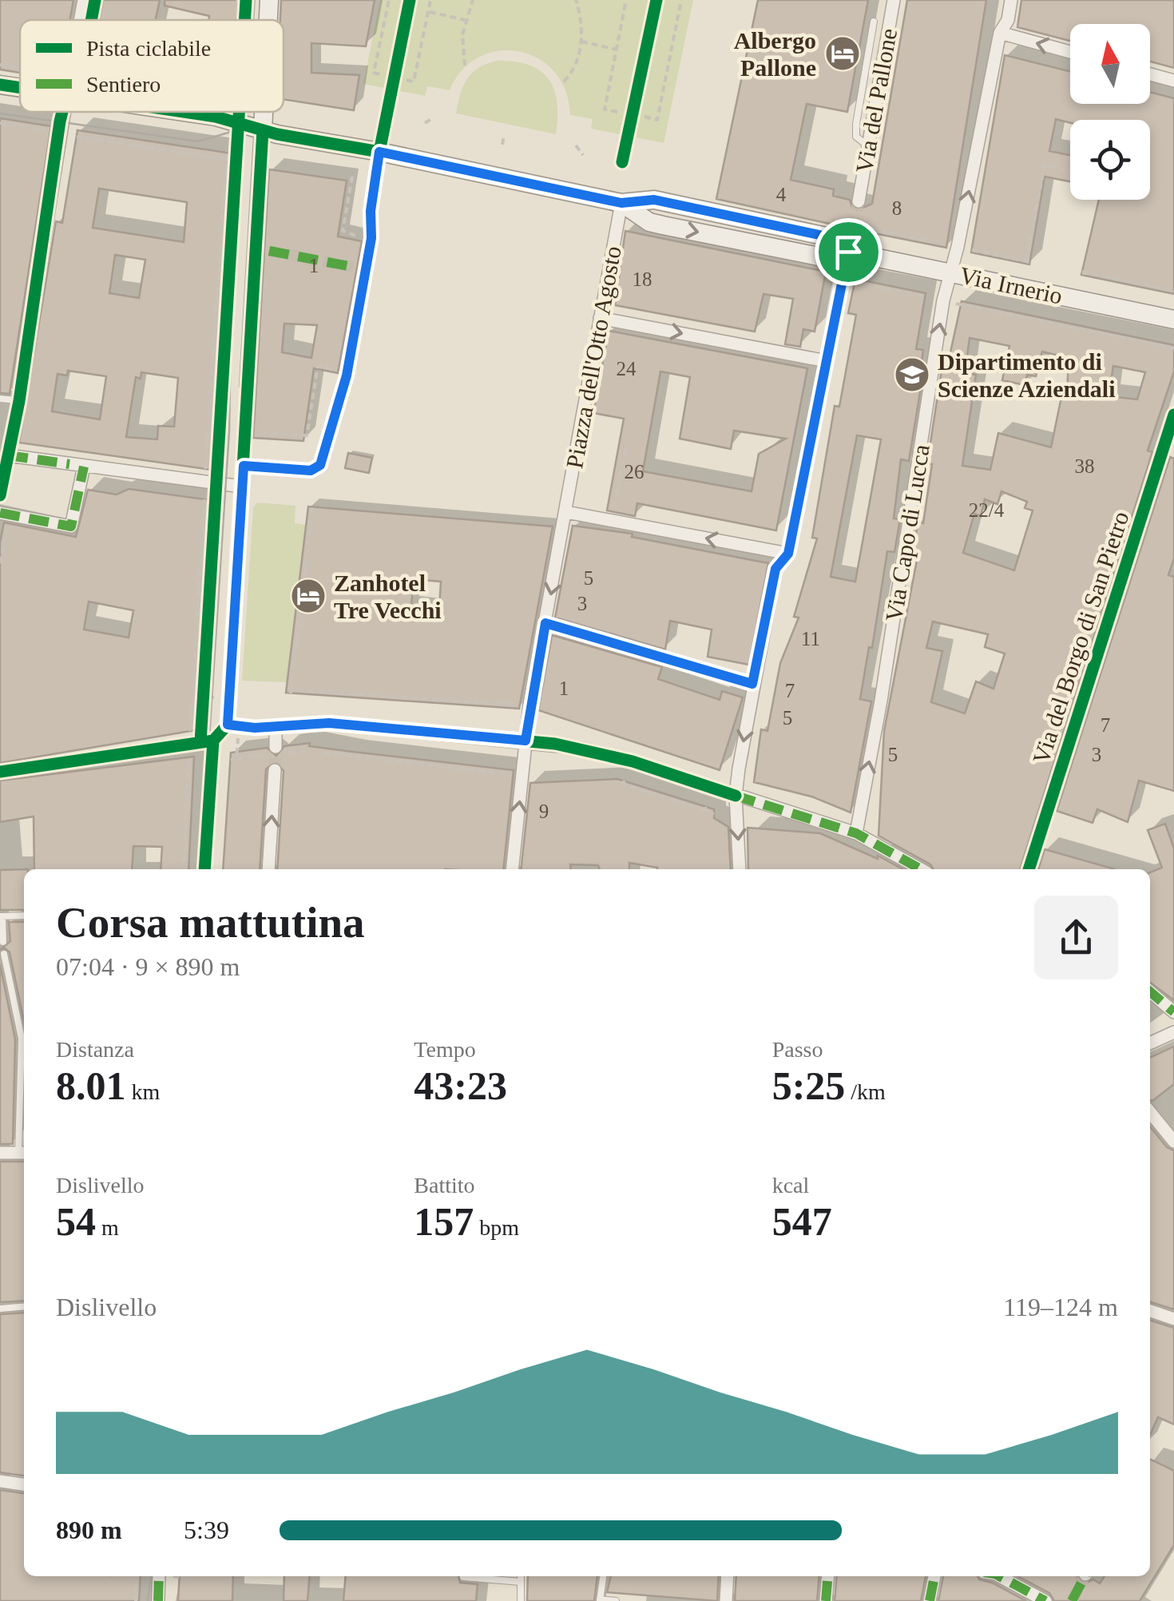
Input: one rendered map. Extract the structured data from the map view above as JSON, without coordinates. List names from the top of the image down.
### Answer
{
  "streets": {
    "street": [
      "Via del Pallone",
      "Via Irnerio",
      "Piazza dell'Otto Agosto",
      "Via Capo di Lucca",
      "Via del Borgo di San Pietro"
    ]
  },
  "crossings": [
    ["Via Irnerio", "Piazza dell'Otto Agosto"],
    ["Via Irnerio", "Via Capo di Lucca"]
  ],
  "one_way": ["Via Capo di Lucca"],
  "places": {
    "hotel": ["Albergo Pallone", "Zanhotel Tre Vecchi"],
    "school or university": ["Dipartimento di Scienze Aziendali"]
  },
  "house_numbers": [
    "4",
    "8",
    "1",
    "18",
    "24",
    "38",
    "26",
    "22/4",
    "5",
    "3",
    "11",
    "1",
    "7",
    "5",
    "7",
    "5",
    "3",
    "9"
  ],
  "legend": ["Pista ciclabile", "Sentiero"],
  "north": "top",
  "page": {
    "heading": ["Corsa mattutina", "07:04 · 9 × 890 m"],
    "stats": [
      ["Distanza", "8.01 km"],
      ["Tempo", "43:23"],
      ["Passo", "5:25 /km"],
      ["Dislivello", "54 m"],
      ["Battito", "157 bpm"],
      ["kcal", "547"]
    ],
    "chart": ["Dislivello", "119–124 m"],
    "list": [
      {
        "name": "890 m",
        "note": "5:39"
      }
    ]
  }
}
